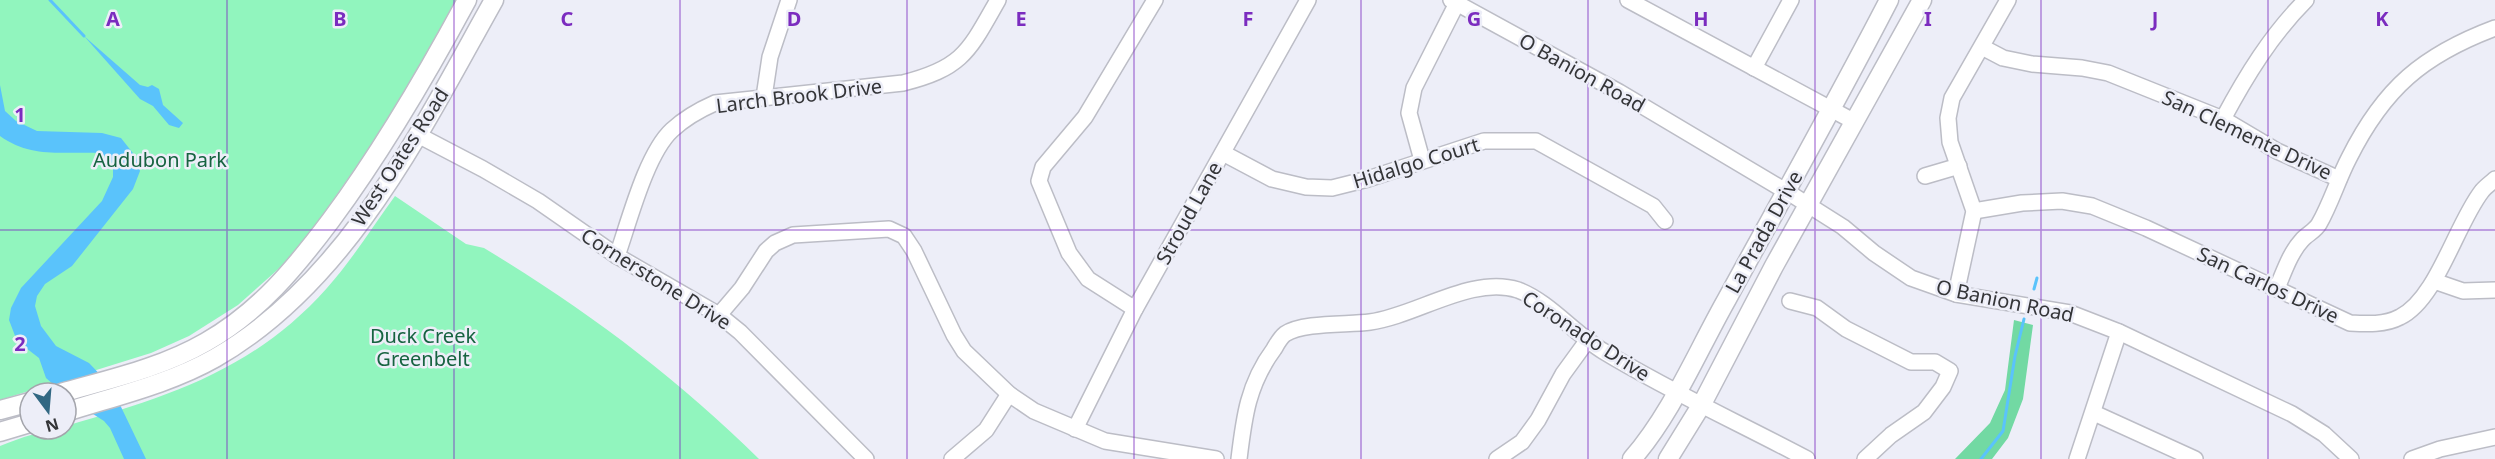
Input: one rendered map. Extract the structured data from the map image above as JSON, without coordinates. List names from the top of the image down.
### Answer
{
  "streets": {
    "main road": ["West Oates Road", "La Prada Drive"],
    "street": [
      "O Banion Road",
      "Larch Brook Drive",
      "San Clemente Drive",
      "Hidalgo Court",
      "Stroud Lane",
      "Cornerstone Drive",
      "San Carlos Drive",
      "Coronado Drive"
    ]
  },
  "crossings": [
    ["O Banion Road", "La Prada Drive"],
    ["Larch Brook Drive", "Cornerstone Drive"],
    ["West Oates Road", "Cornerstone Drive"],
    ["Hidalgo Court", "Stroud Lane"],
    ["La Prada Drive", "Coronado Drive"]
  ],
  "parks": ["Audubon Park", "Duck Creek Greenbelt"],
  "north": "bottom",
  "grid": {
    "columns": [
      "A",
      "B",
      "C",
      "D",
      "E",
      "F",
      "G",
      "H",
      "I",
      "J",
      "K"
    ],
    "rows": ["1", "2"]
  }
}
